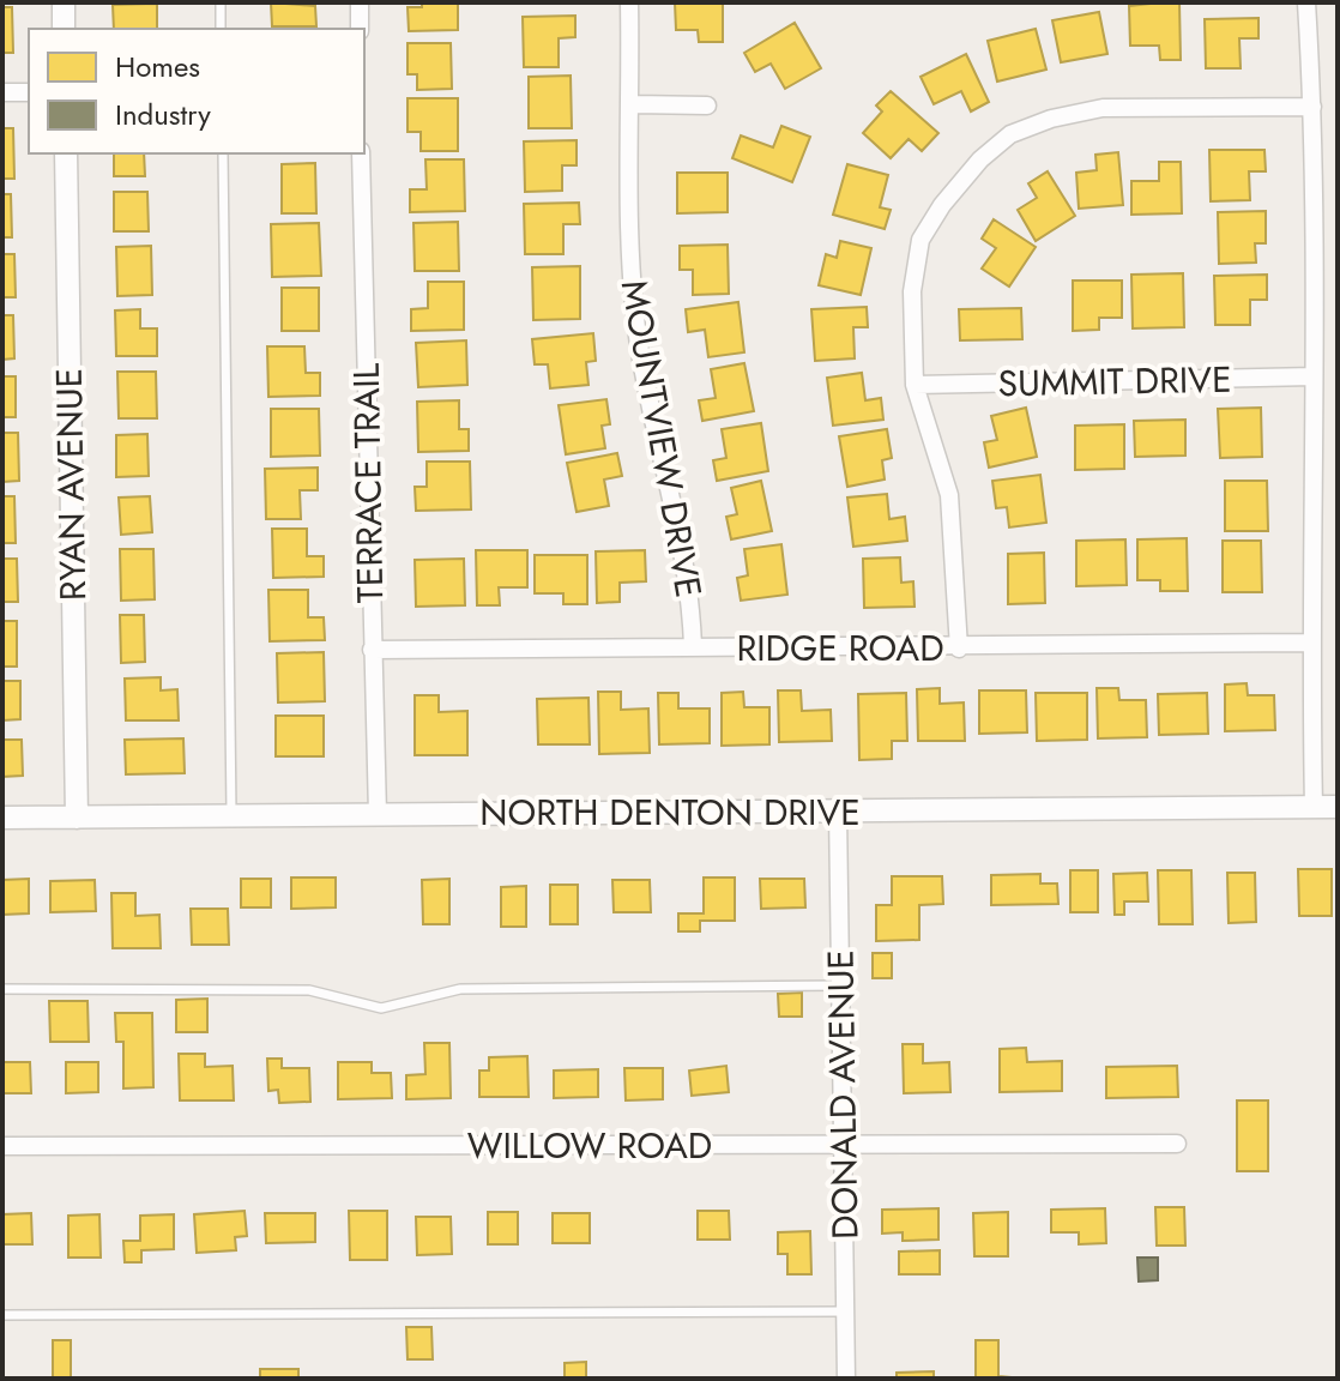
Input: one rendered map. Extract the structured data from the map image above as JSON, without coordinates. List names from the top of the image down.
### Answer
{
  "streets": {
    "street": [
      "SUMMIT DRIVE",
      "MOUNTVIEW DRIVE",
      "TERRACE TRAIL",
      "RYAN AVENUE",
      "RIDGE ROAD",
      "NORTH DENTON DRIVE",
      "DONALD AVENUE",
      "WILLOW ROAD"
    ]
  },
  "crossings": [
    ["MOUNTVIEW DRIVE", "RIDGE ROAD"],
    ["TERRACE TRAIL", "RIDGE ROAD"],
    ["TERRACE TRAIL", "NORTH DENTON DRIVE"],
    ["RYAN AVENUE", "NORTH DENTON DRIVE"],
    ["NORTH DENTON DRIVE", "DONALD AVENUE"],
    ["DONALD AVENUE", "WILLOW ROAD"]
  ],
  "legend": ["Homes", "Industry"]
}
